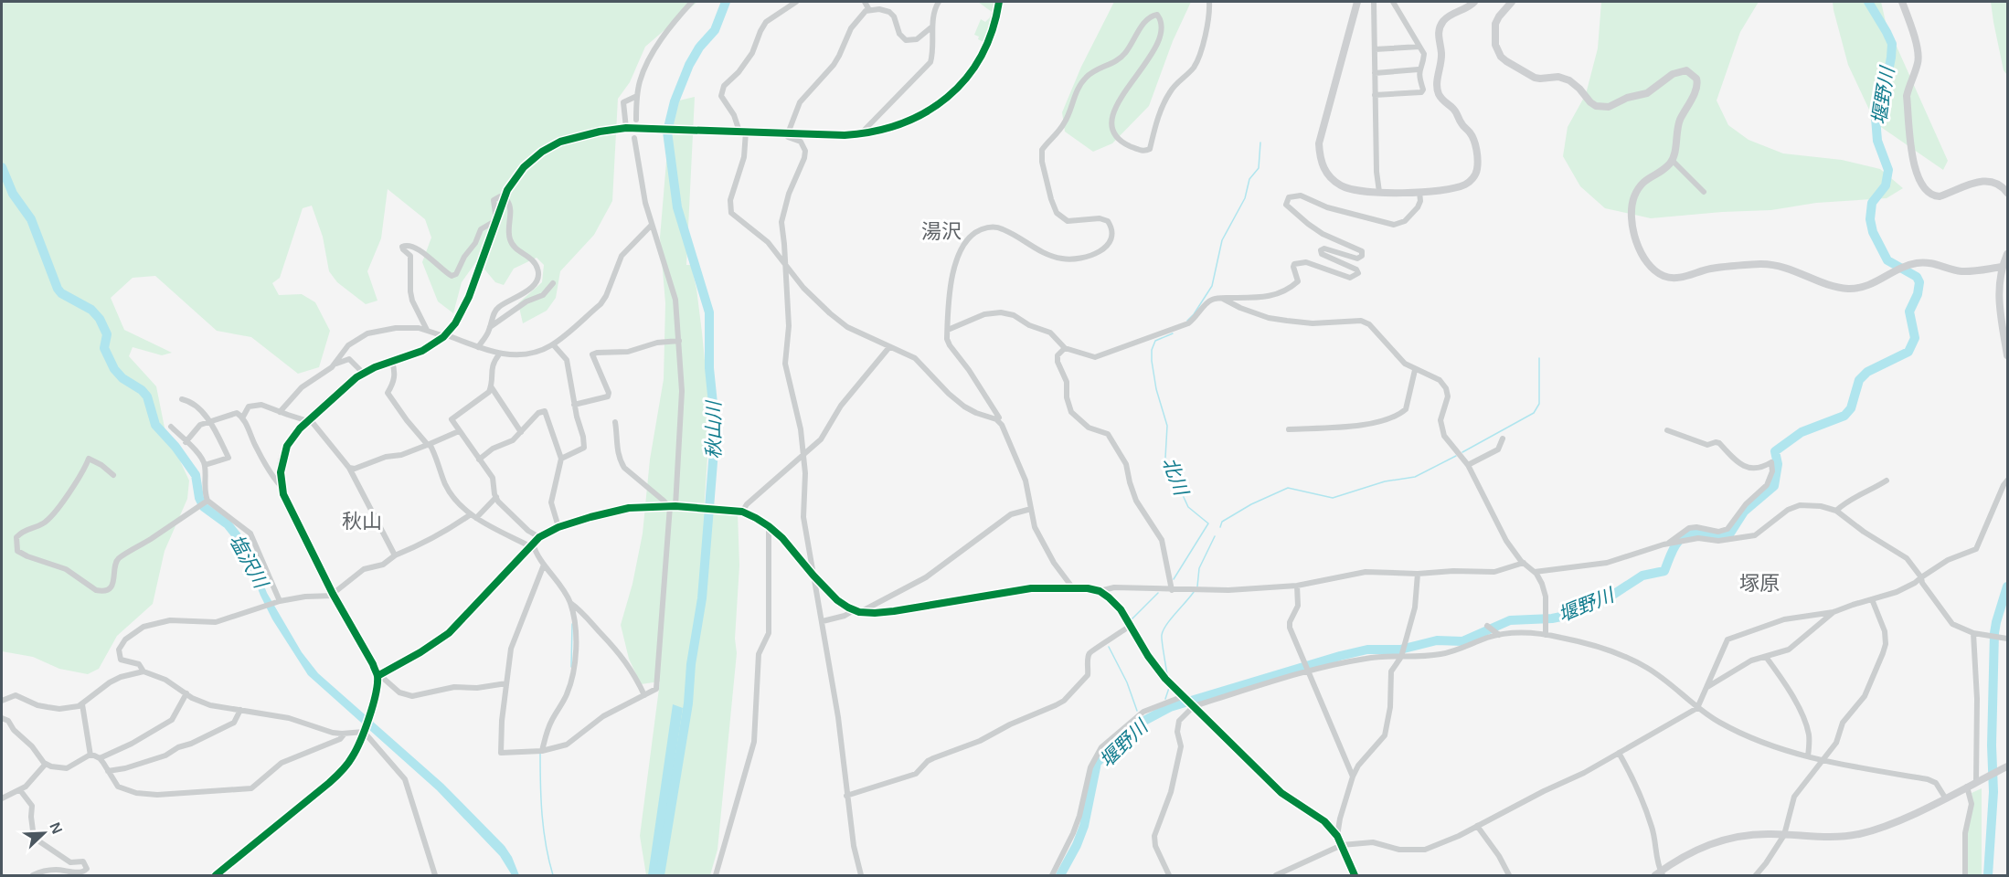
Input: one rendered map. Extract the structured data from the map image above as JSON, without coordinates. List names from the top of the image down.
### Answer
{
  "districts": ["湯沢", "秋山", "塚原"],
  "water": [
    "堰野川",
    "秋山川",
    "北川",
    "塩沢川"
  ],
  "north": "top right"
}
